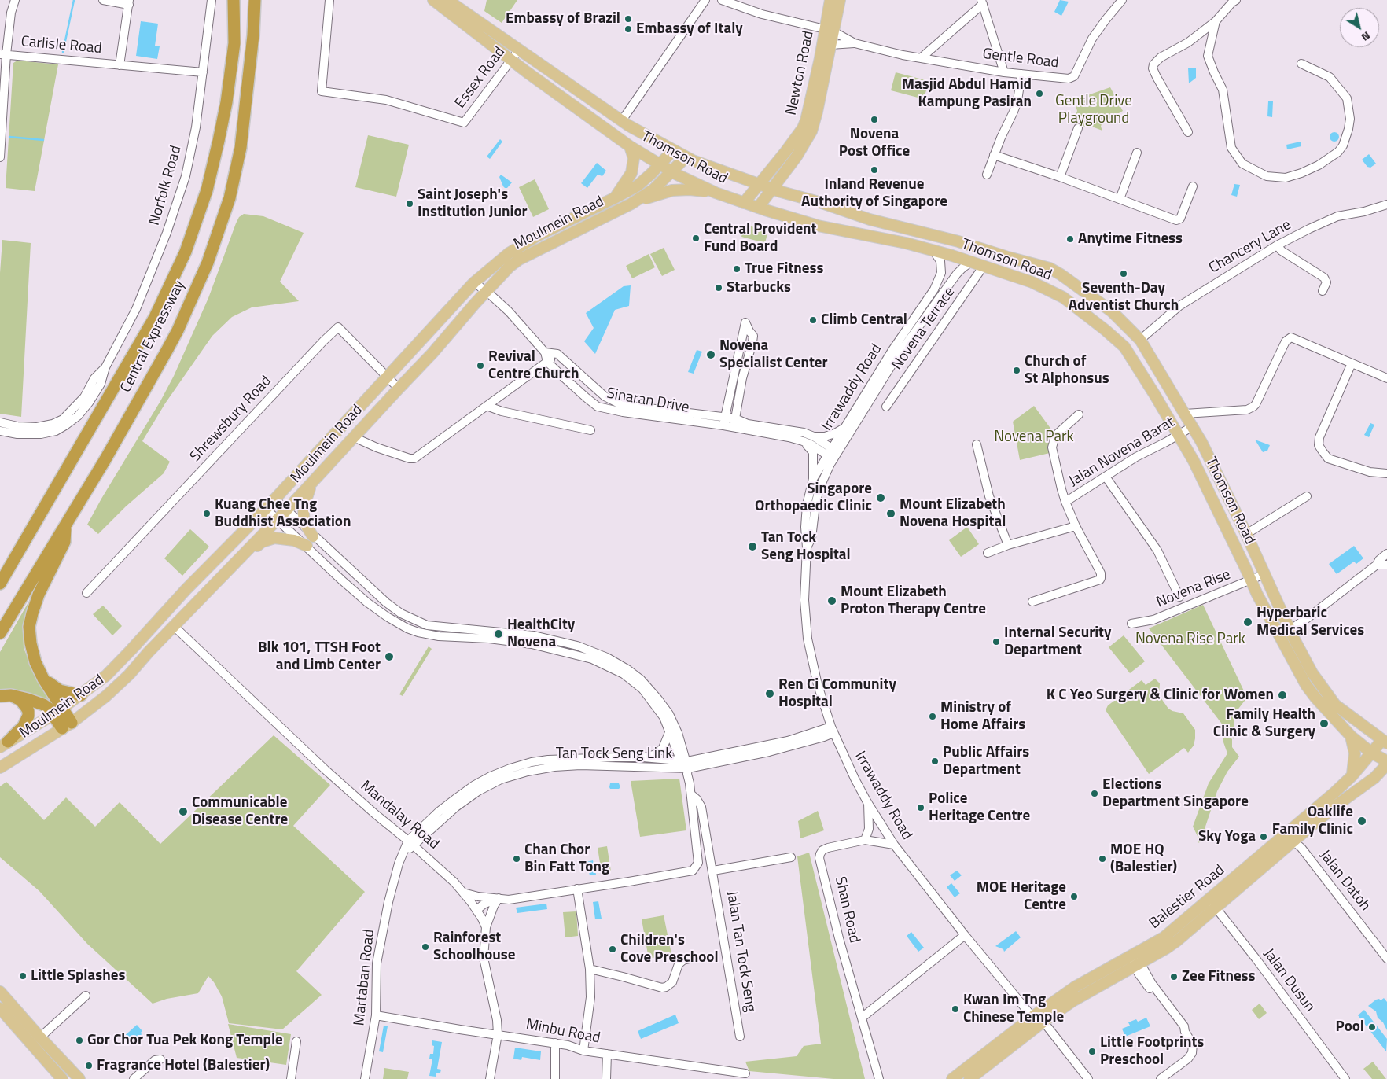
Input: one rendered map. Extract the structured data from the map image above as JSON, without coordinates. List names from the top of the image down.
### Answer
{
  "streets": {
    "highway": ["Central Expressway"],
    "main road": [
      "Newton Road",
      "Thomson Road",
      "Moulmein Road",
      "Balestier Road"
    ],
    "street": [
      "Carlisle Road",
      "Gentle Road",
      "Essex Road",
      "Norfolk Road",
      "Chancery Lane",
      "Novena Terrace",
      "Irrawaddy Road",
      "Sinaran Drive",
      "Shrewsbury Road",
      "Jalan Novena Barat",
      "Novena Rise",
      "Tan Tock Seng Link",
      "Mandalay Road",
      "Jalan Datoh",
      "Shan Road",
      "Jalan Tan Tock Seng",
      "Martaban Road",
      "Jalan Dusun",
      "Minbu Road"
    ]
  },
  "crossings": [
    ["Carlisle Road", "Norfolk Road"],
    ["Newton Road", "Thomson Road"],
    ["Essex Road", "Thomson Road"],
    ["Thomson Road", "Moulmein Road"],
    ["Thomson Road", "Chancery Lane"],
    ["Thomson Road", "Novena Terrace"],
    ["Thomson Road", "Irrawaddy Road"],
    ["Thomson Road", "Jalan Novena Barat"],
    ["Thomson Road", "Novena Rise"],
    ["Thomson Road", "Balestier Road"],
    ["Moulmein Road", "Shrewsbury Road"],
    ["Moulmein Road", "Mandalay Road"],
    ["Moulmein Road", "Jalan Tan Tock Seng"],
    ["Irrawaddy Road", "Sinaran Drive"],
    ["Irrawaddy Road", "Tan Tock Seng Link"],
    ["Irrawaddy Road", "Balestier Road"],
    ["Irrawaddy Road", "Shan Road"],
    ["Tan Tock Seng Link", "Mandalay Road"],
    ["Tan Tock Seng Link", "Jalan Tan Tock Seng"],
    ["Tan Tock Seng Link", "Martaban Road"],
    ["Mandalay Road", "Martaban Road"],
    ["Jalan Datoh", "Balestier Road"],
    ["Balestier Road", "Jalan Dusun"],
    ["Martaban Road", "Minbu Road"]
  ],
  "parks": ["Gentle Drive Playground", "Novena Park", "Novena Rise Park"],
  "places": [
    "Embassy of Brazil",
    "Embassy of Italy",
    "Masjid Abdul Hamid Kampung Pasiran",
    "Novena Post Office",
    "Inland Revenue Authority of Singapore",
    "Saint Joseph's Institution Junior",
    "Central Provident Fund Board",
    "Anytime Fitness",
    "True Fitness",
    "Seventh-Day Adventist Church",
    "Starbucks",
    "Climb Central",
    "Novena Specialist Center",
    "Revival Centre Church",
    "Church of St Alphonsus",
    "Singapore Orthopaedic Clinic",
    "Kuang Chee Tng Buddhist Association",
    "Mount Elizabeth Novena Hospital",
    "Tan Tock Seng Hospital",
    "Mount Elizabeth Proton Therapy Centre",
    "Hyperbaric Medical Services",
    "HealthCity Novena",
    "Internal Security Department",
    "Blk 101, TTSH Foot and Limb Center",
    "Ren Ci Community Hospital",
    "K C Yeo Surgery & Clinic for Women",
    "Ministry of Home Affairs",
    "Family Health Clinic & Surgery",
    "Public Affairs Department",
    "Elections Department Singapore",
    "Police Heritage Centre",
    "Communicable Disease Centre",
    "Oaklife Family Clinic",
    "Sky Yoga",
    "Chan Chor Bin Fatt Tong",
    "MOE HQ (Balestier)",
    "MOE Heritage Centre",
    "Rainforest Schoolhouse",
    "Children's Cove Preschool",
    "Little Splashes",
    "Zee Fitness",
    "Kwan Im Tng Chinese Temple",
    "Pool",
    "Gor Chor Tua Pek Kong Temple",
    "Little Footprints Preschool",
    "Fragrance Hotel (Balestier)"
  ],
  "north": "bottom right"
}
